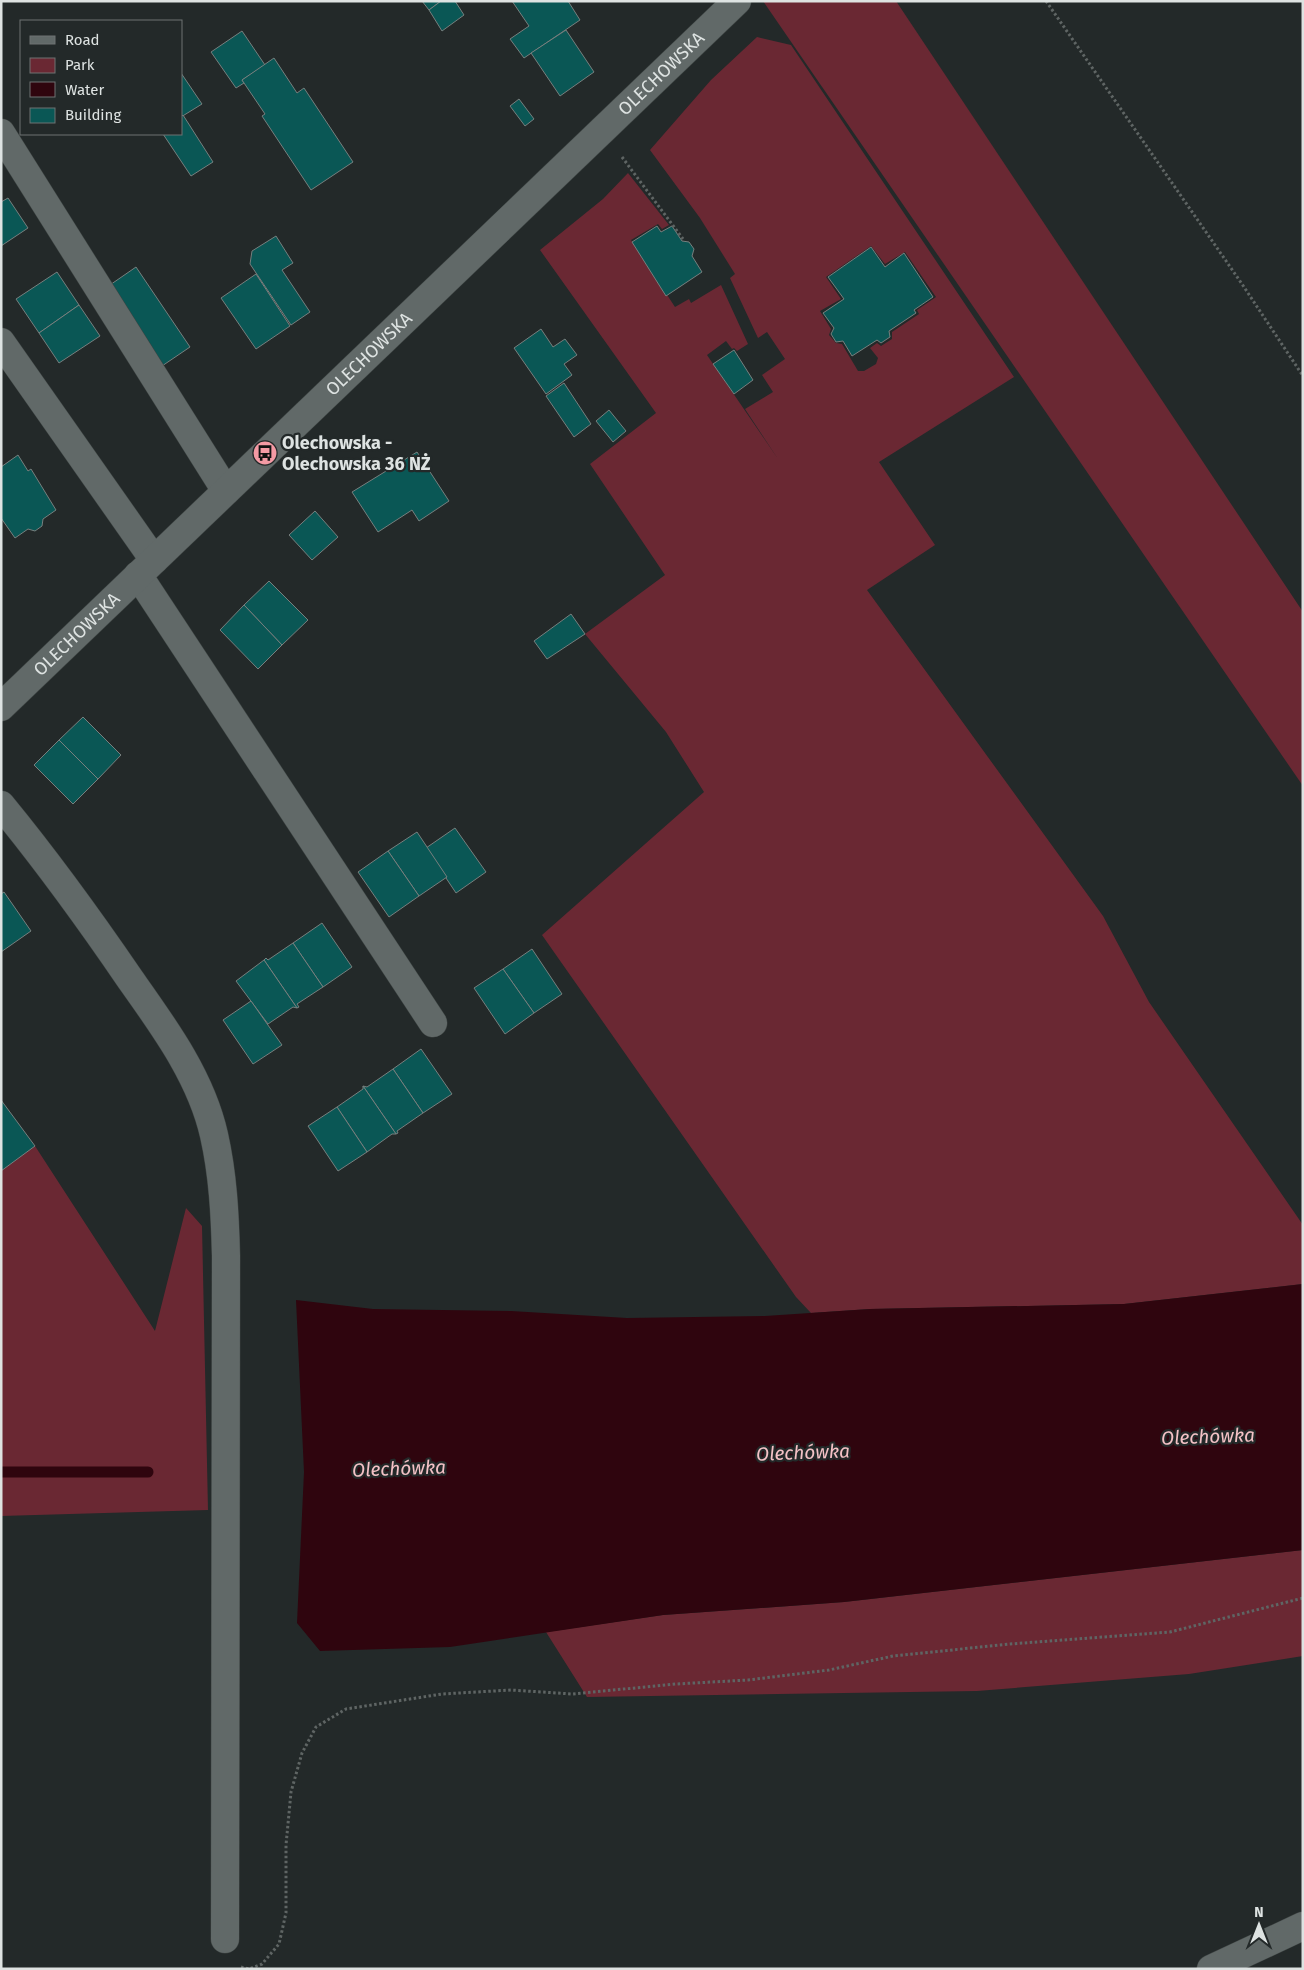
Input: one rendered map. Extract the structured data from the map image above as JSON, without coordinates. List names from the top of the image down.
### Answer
{
  "streets": {
    "street": ["OLECHOWSKA"]
  },
  "water": ["Olechówka"],
  "places": {
    "bus stop": ["Olechowska - Olechowska 36 NŻ"]
  },
  "legend": [
    "Road",
    "Park",
    "Water",
    "Building"
  ],
  "north": "top"
}
